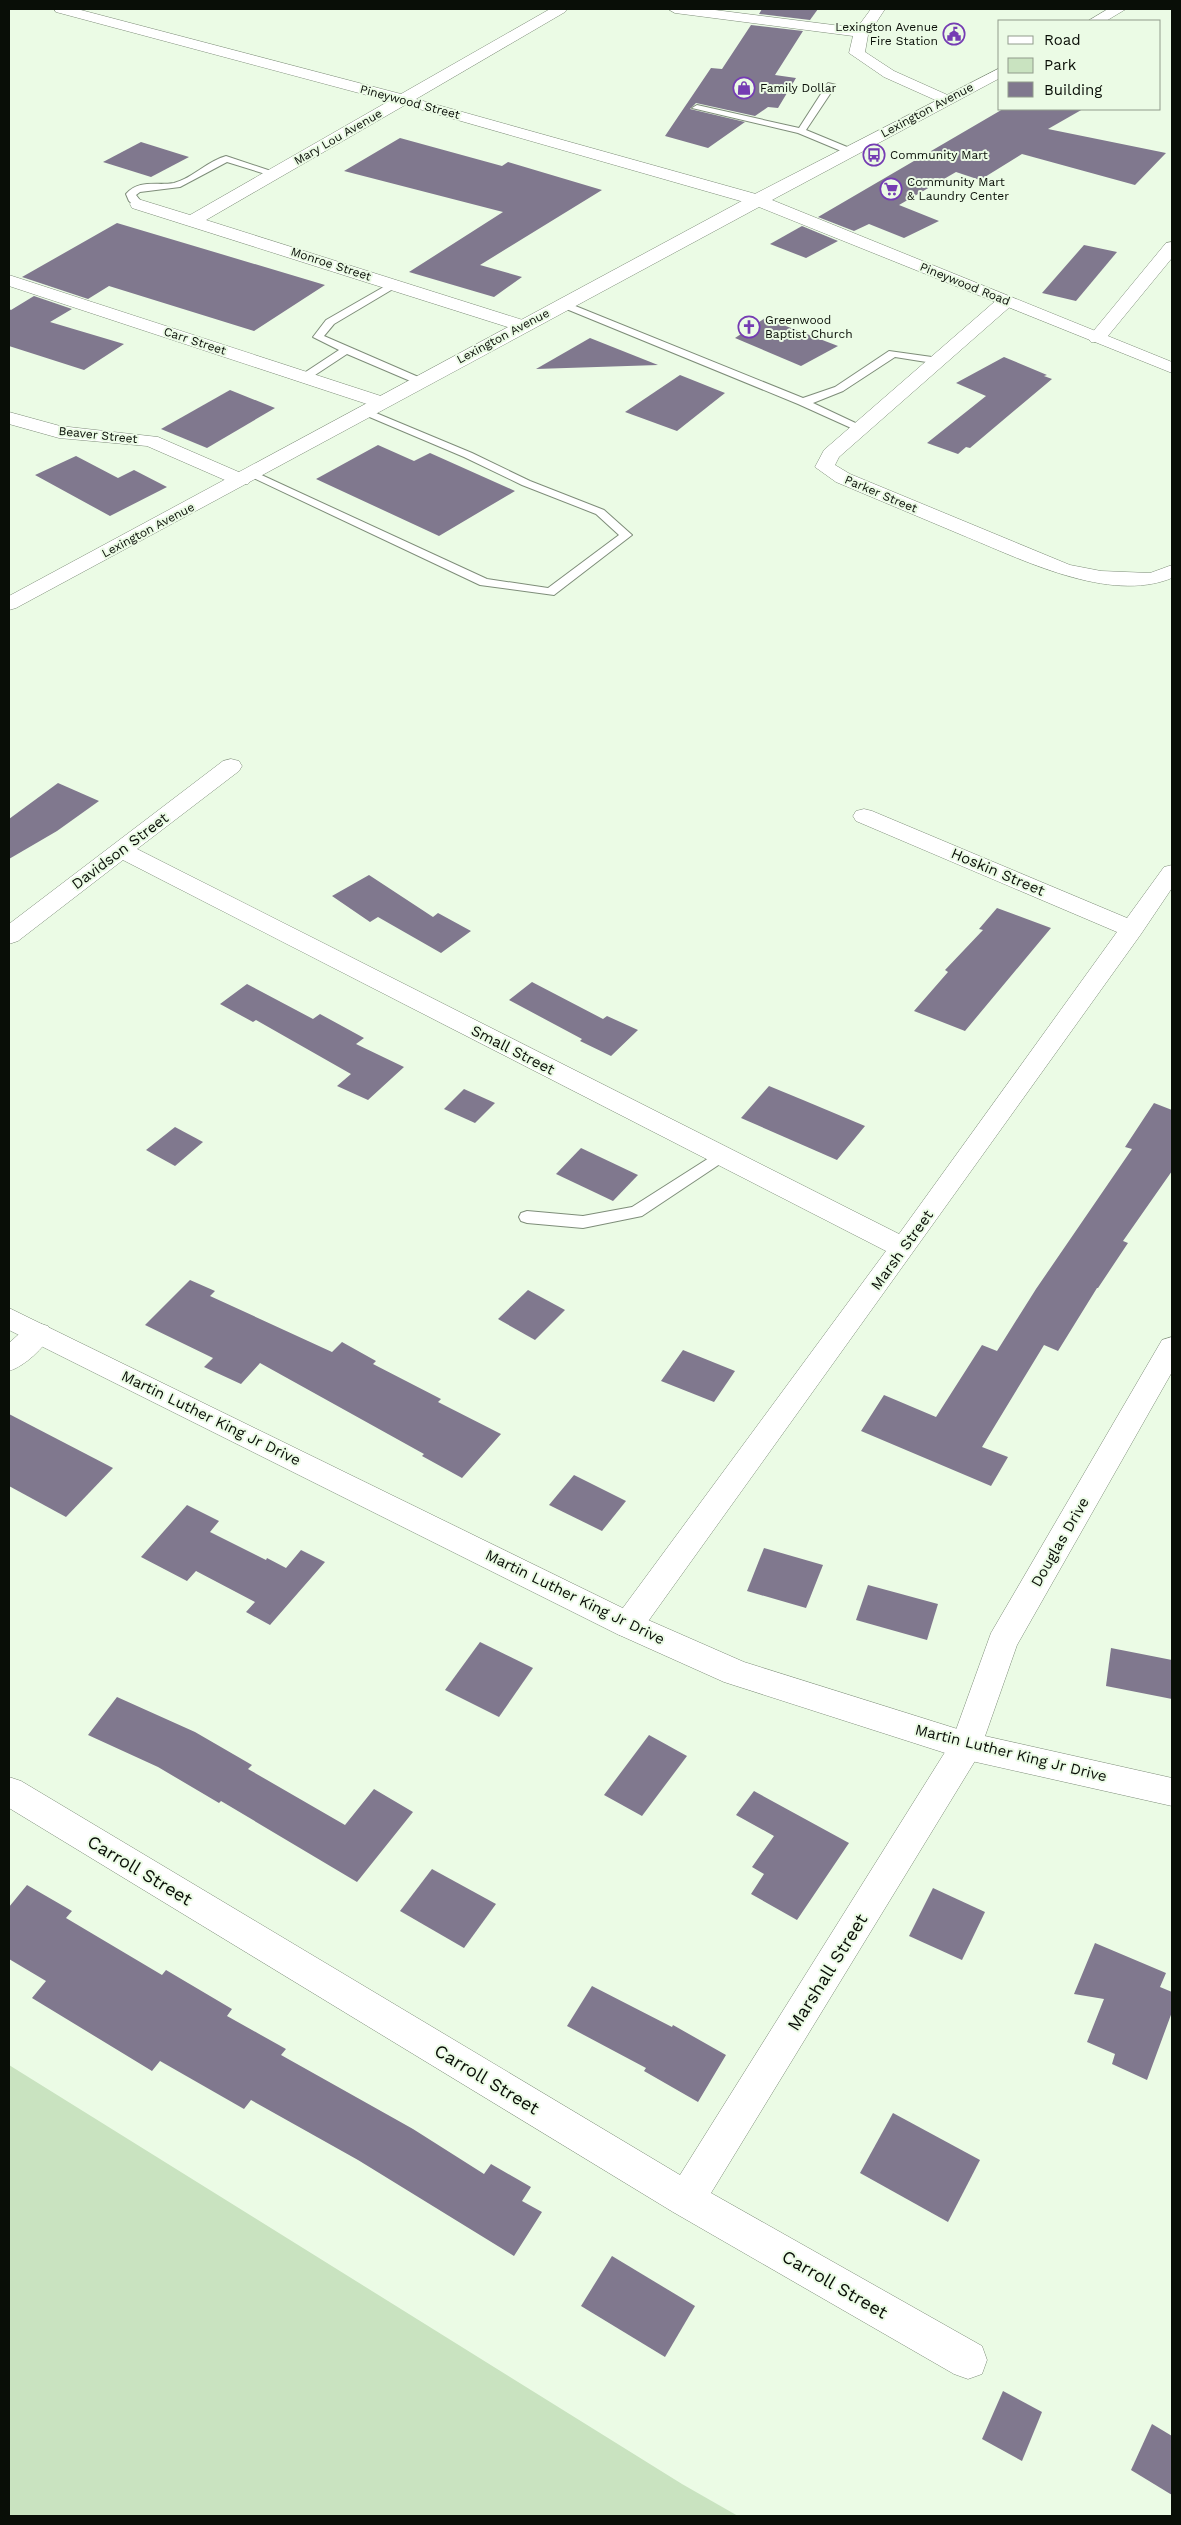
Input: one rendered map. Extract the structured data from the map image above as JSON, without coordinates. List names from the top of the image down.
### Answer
{
  "streets": {
    "street": [
      "Pineywood Street",
      "Lexington Avenue",
      "Mary Lou Avenue",
      "Monroe Street",
      "Pineywood Road",
      "Carr Street",
      "Beaver Street",
      "Parker Street",
      "Davidson Street",
      "Hoskin Street",
      "Small Street",
      "Marsh Street",
      "Martin Luther King Jr Drive",
      "Douglas Drive",
      "Carroll Street",
      "Marshall Street"
    ]
  },
  "crossings": [
    ["Pineywood Street", "Lexington Avenue"],
    ["Pineywood Street", "Mary Lou Avenue"],
    ["Pineywood Street", "Pineywood Road"],
    ["Lexington Avenue", "Monroe Street"],
    ["Lexington Avenue", "Pineywood Road"],
    ["Lexington Avenue", "Carr Street"],
    ["Lexington Avenue", "Beaver Street"],
    ["Mary Lou Avenue", "Monroe Street"],
    ["Pineywood Road", "Parker Street"],
    ["Davidson Street", "Small Street"],
    ["Hoskin Street", "Marsh Street"],
    ["Small Street", "Marsh Street"],
    ["Marsh Street", "Martin Luther King Jr Drive"],
    ["Martin Luther King Jr Drive", "Douglas Drive"],
    ["Martin Luther King Jr Drive", "Marshall Street"],
    ["Douglas Drive", "Marshall Street"],
    ["Carroll Street", "Marshall Street"]
  ],
  "places": {
    "public building": ["Lexington Avenue Fire Station"],
    "shop": ["Family Dollar"],
    "bus stop": ["Community Mart"],
    "supermarket": ["Community Mart & Laundry Center"],
    "church": ["Greenwood Baptist Church"]
  },
  "legend": ["Road", "Park", "Building"]
}
